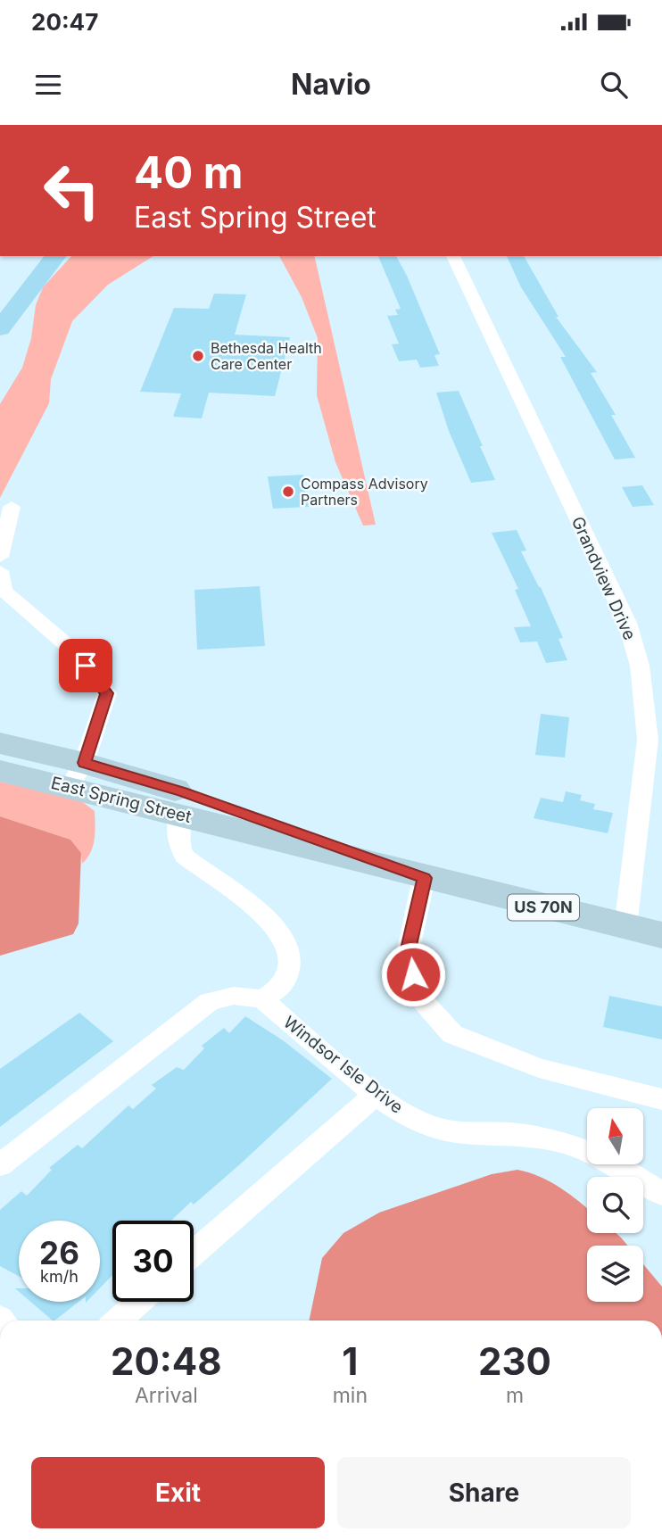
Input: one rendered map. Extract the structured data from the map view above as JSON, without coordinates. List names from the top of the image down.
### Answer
{
  "streets": {
    "main road": ["East Spring Street", "US 70N"],
    "street": ["Grandview Drive", "Windsor Isle Drive"]
  },
  "crossings": [
    ["Grandview Drive", "East Spring Street"]
  ],
  "places": ["Bethesda Health Care Center", "Compass Advisory Partners"],
  "north": "top",
  "page": {
    "status": "20:47",
    "header": "Navio",
    "turn": ["40 m", "East Spring Street"],
    "speed": "26 km/h",
    "limit": "30",
    "eta": [
      "20:48",
      "Arrival",
      "1",
      "min",
      "230",
      "m"
    ],
    "buttons": ["Exit", "Share"]
  }
}
